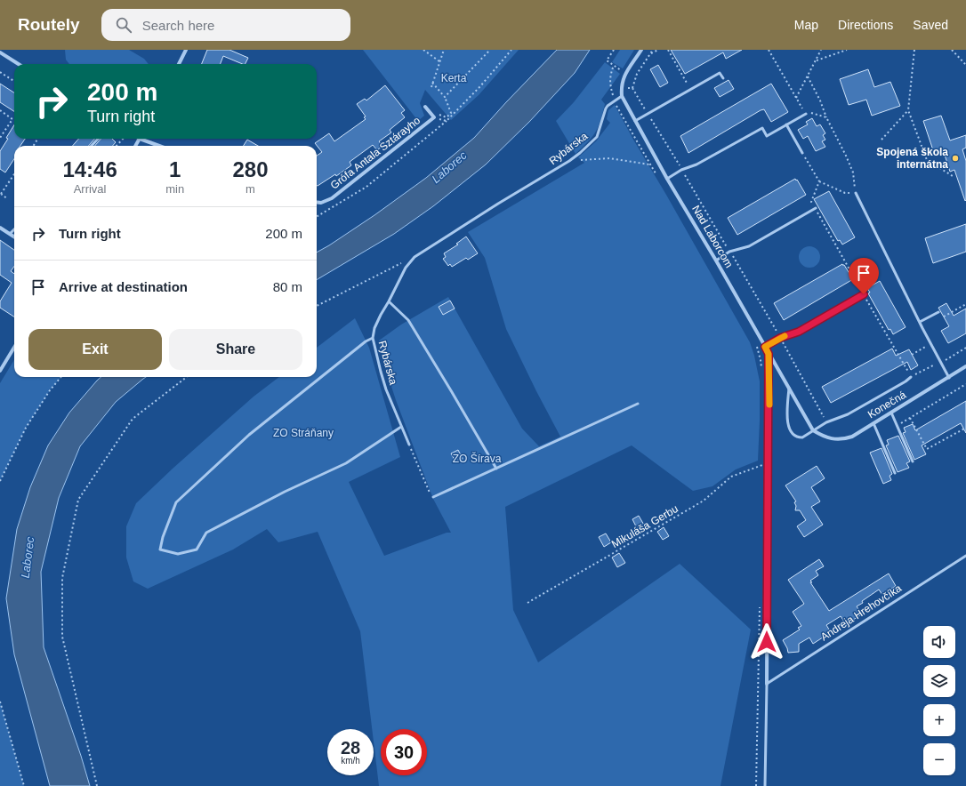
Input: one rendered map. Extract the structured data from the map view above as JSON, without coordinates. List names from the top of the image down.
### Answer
{
  "streets": {
    "street": ["Grófa Antala Sztárayho", "Nad Laborcom", "Konečná"],
    "lane": ["Rybárska", "Andreja Hrehovčíka"],
    "path": ["Mikuláša Gerbu"]
  },
  "crossings": [
    ["Rybárska", "Nad Laborcom"],
    ["Nad Laborcom", "Konečná"]
  ],
  "water": ["Laborec"],
  "parks": ["Kerta", "ZO Stráňany", "ZO Šírava"],
  "places": ["Spojená škola internátna"],
  "page": {
    "header": "Routely",
    "search": "Search here",
    "nav": ["Map", "Directions", "Saved"],
    "turn": ["200 m", "Turn right"],
    "eta": [
      "14:46",
      "Arrival",
      "1",
      "min",
      "280",
      "m"
    ],
    "list": [
      {
        "name": "Turn right",
        "value": "200 m"
      },
      {
        "name": "Arrive at destination",
        "value": "80 m"
      }
    ],
    "buttons": ["Exit", "Share"],
    "map_buttons": ["+", "−"],
    "speed": "28 km/h",
    "limit": "30"
  }
}
